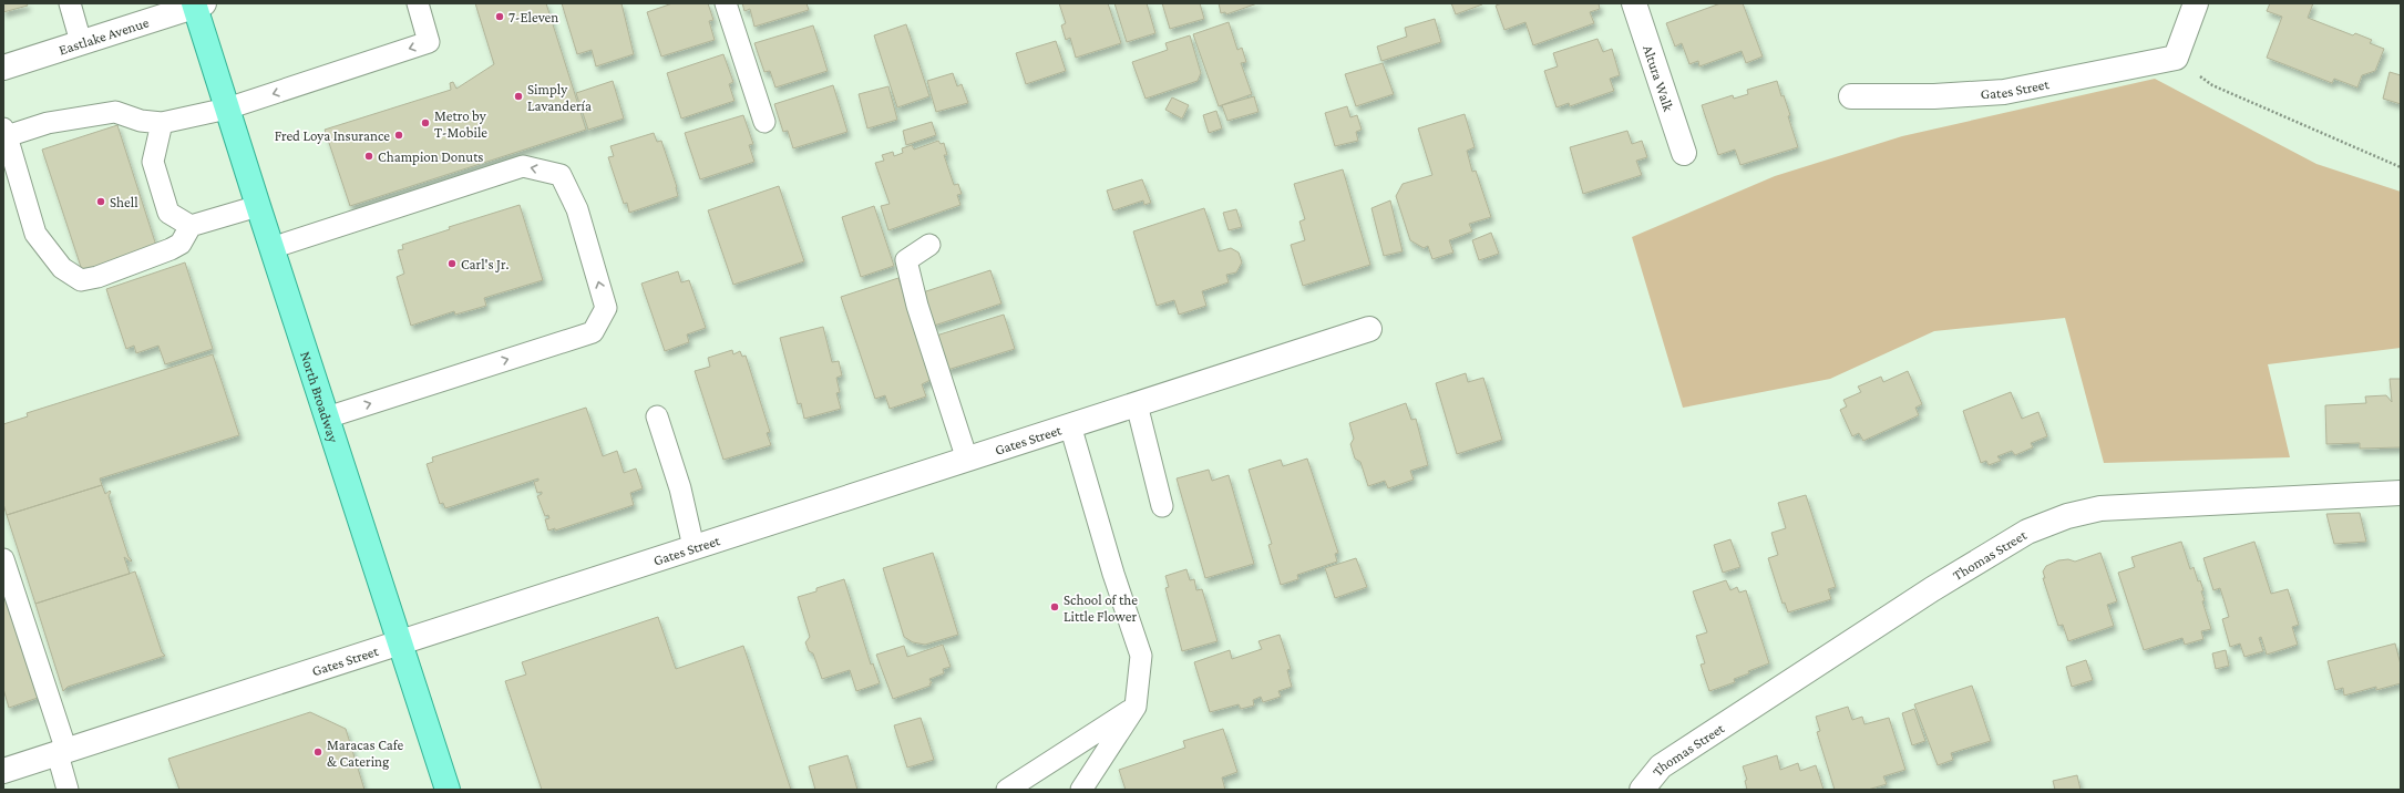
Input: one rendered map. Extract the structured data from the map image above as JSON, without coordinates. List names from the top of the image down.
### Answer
{
  "streets": {
    "main road": ["North Broadway"],
    "street": [
      "Eastlake Avenue",
      "Altura Walk",
      "Gates Street",
      "Thomas Street"
    ]
  },
  "crossings": [
    ["Eastlake Avenue", "North Broadway"],
    ["Gates Street", "North Broadway"]
  ],
  "places": [
    "7-Eleven",
    "Simply Lavandería",
    "Metro by T-Mobile",
    "Fred Loya Insurance",
    "Champion Donuts",
    "Shell",
    "Carl's Jr.",
    "School of the Little Flower",
    "Maracas Cafe & Catering"
  ]
}
